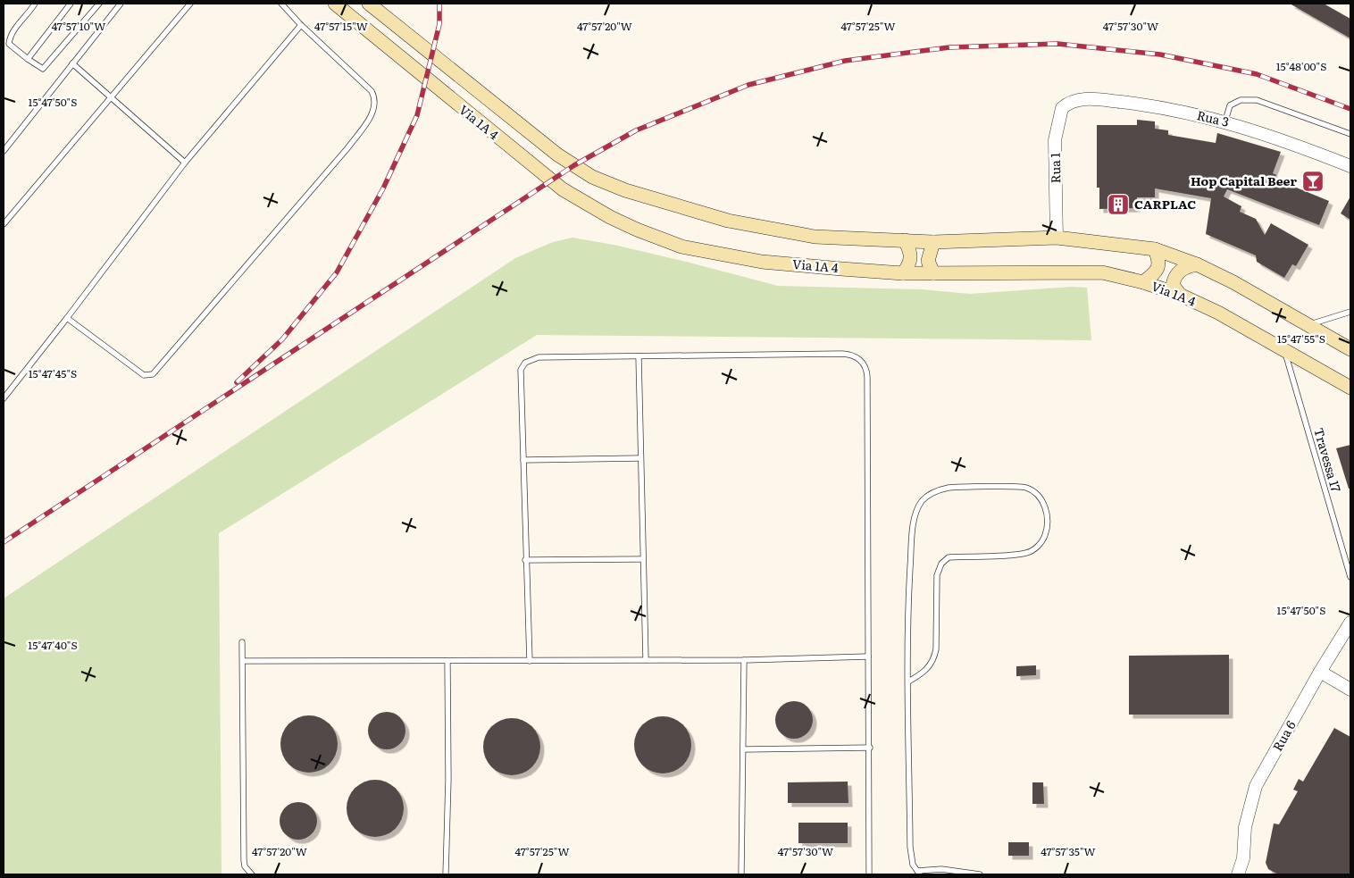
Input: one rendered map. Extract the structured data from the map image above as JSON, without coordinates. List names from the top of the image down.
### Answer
{
  "streets": {
    "main road": ["Via 1A 4"],
    "street": ["Rua 3", "Rua 1", "Rua 6"],
    "lane": ["Travessa 17"]
  },
  "crossings": [
    ["Rua 3", "Rua 1"],
    ["Via 1A 4", "Rua 1"],
    ["Via 1A 4", "Travessa 17"]
  ],
  "places": {
    "bar": ["Hop Capital Beer"],
    "building": ["CARPLAC"]
  },
  "coordinates": [
    "47°57'10\"W",
    "47°57'15\"W",
    "47°57'20\"W",
    "47°57'25\"W",
    "47°57'30\"W",
    "15°48'00\"S",
    "15°47'50\"S",
    "15°47'55\"S",
    "15°47'45\"S",
    "15°47'40\"S",
    "47°57'35\"W"
  ]
}
